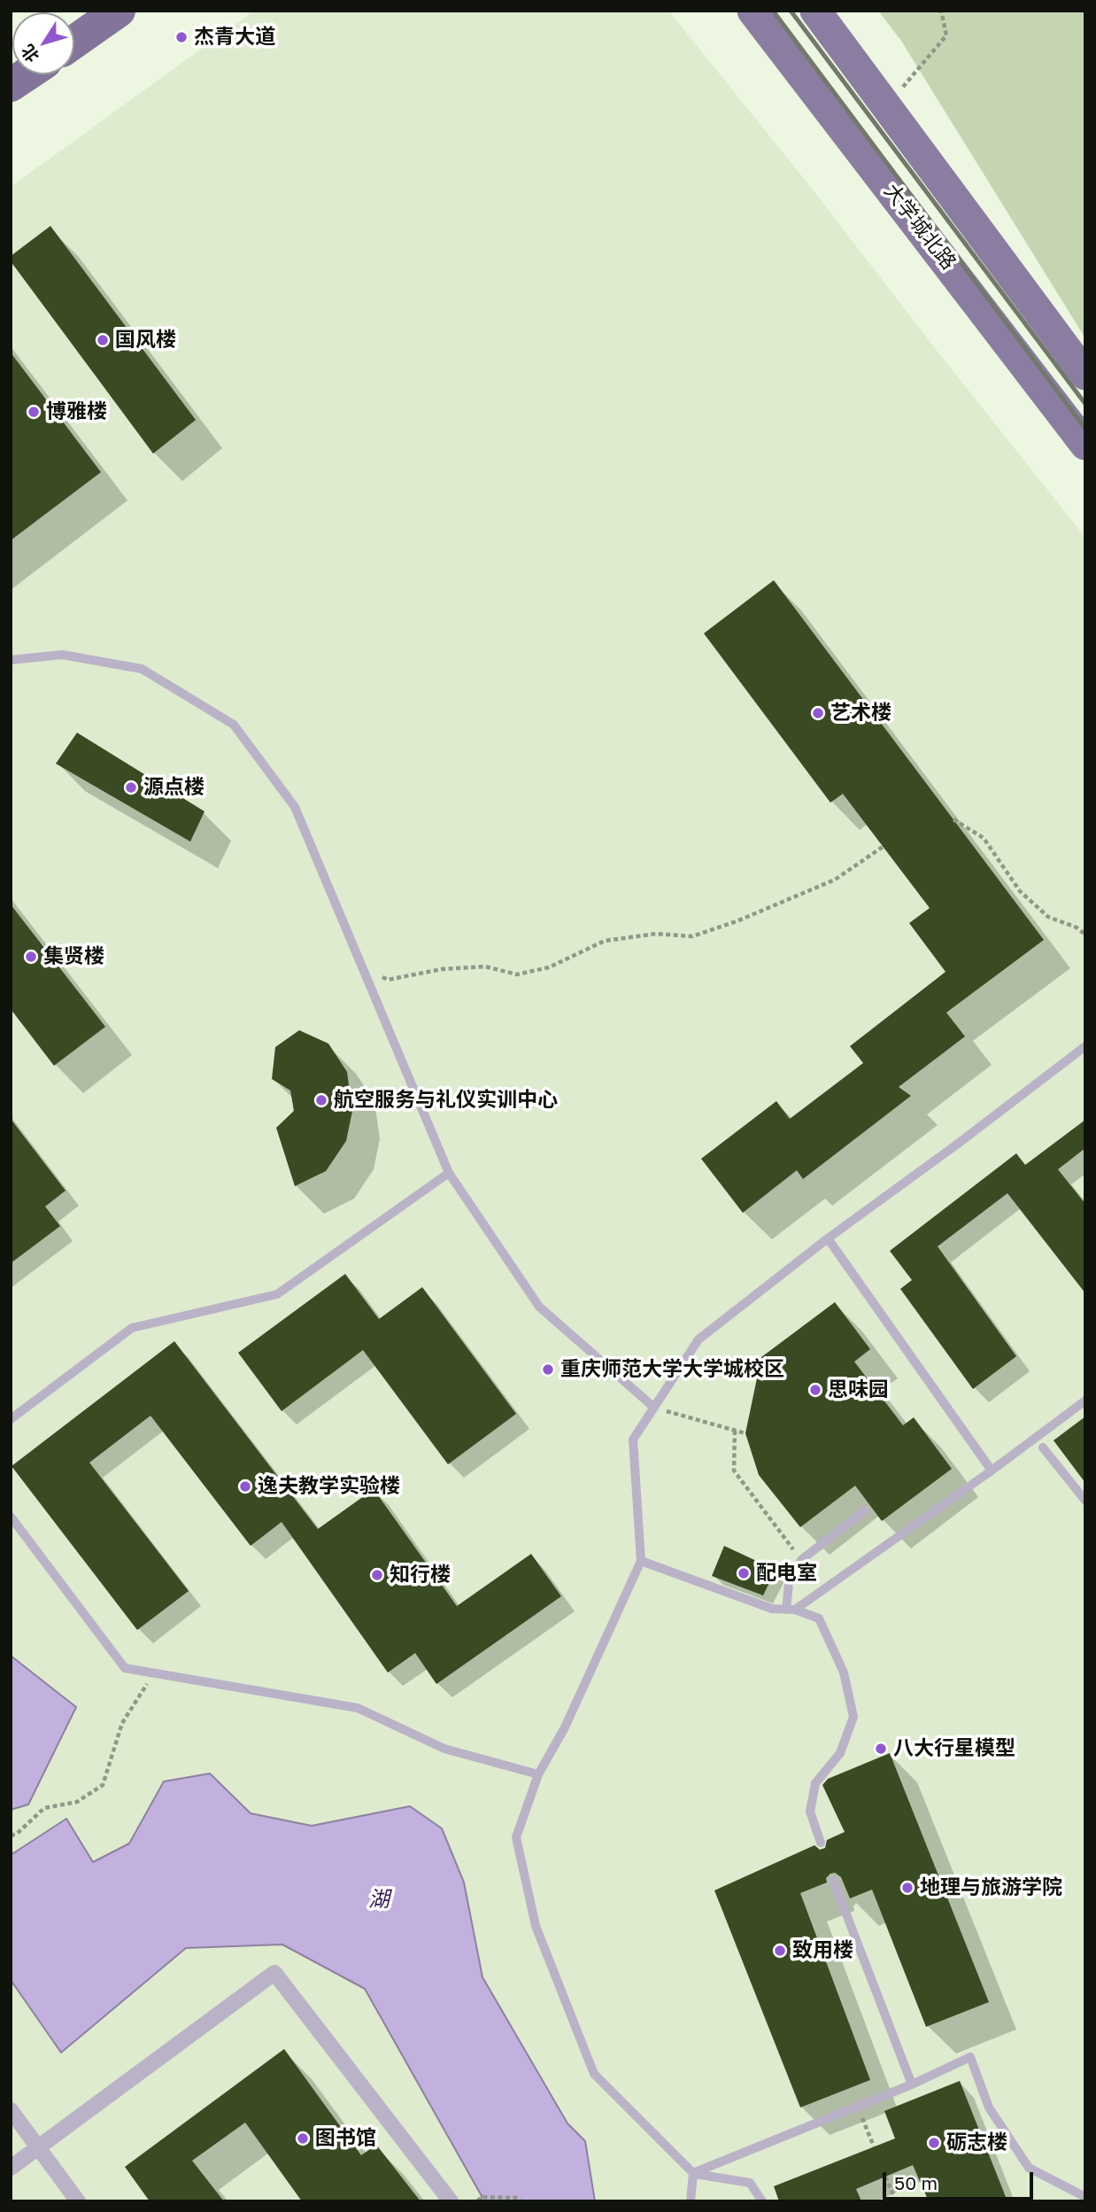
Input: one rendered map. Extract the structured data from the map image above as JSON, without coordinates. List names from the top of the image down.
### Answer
{
  "streets": {
    "main road": ["大学城北路"]
  },
  "water": ["湖"],
  "places": [
    "杰青大道",
    "国风楼",
    "博雅楼",
    "艺术楼",
    "源点楼",
    "集贤楼",
    "航空服务与礼仪实训中心",
    "重庆师范大学大学城校区",
    "思味园",
    "逸夫教学实验楼",
    "配电室",
    "知行楼",
    "八大行星模型",
    "地理与旅游学院",
    "致用楼",
    "图书馆",
    "砺志楼"
  ],
  "scale_bar": "50 m",
  "north": "bottom left"
}
